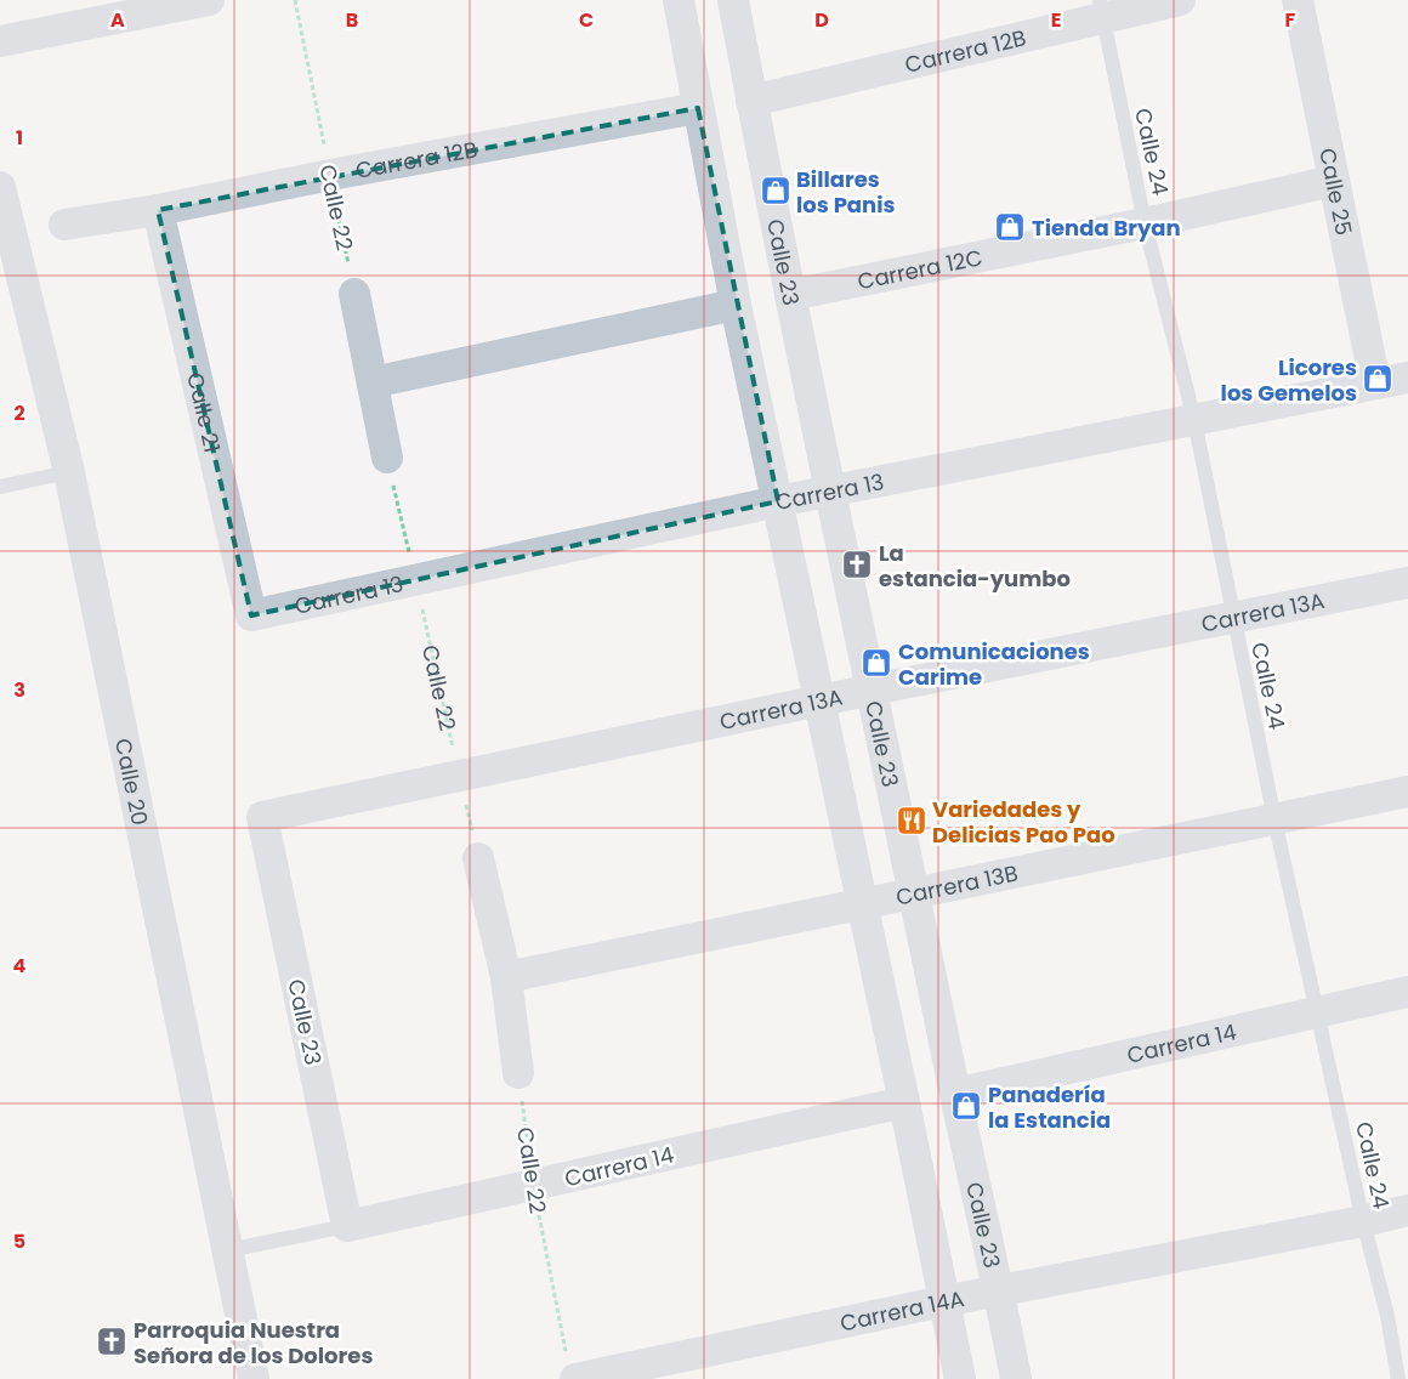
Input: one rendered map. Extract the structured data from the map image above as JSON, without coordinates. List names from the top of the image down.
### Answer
{
  "streets": {
    "street": [
      "Carrera 12B",
      "Calle 25",
      "Calle 23",
      "Carrera 12C",
      "Calle 21",
      "Carrera 13",
      "Carrera 13A",
      "Calle 20",
      "Carrera 13B",
      "Carrera 14",
      "Carrera 14A"
    ],
    "lane": ["Calle 24"],
    "path": ["Calle 22"]
  },
  "crossings": [
    ["Carrera 12B", "Calle 24"],
    ["Carrera 12B", "Calle 22"],
    ["Carrera 12B", "Calle 23"],
    ["Carrera 12B", "Calle 21"],
    ["Calle 24", "Carrera 12C"],
    ["Calle 24", "Carrera 13"],
    ["Calle 24", "Carrera 13A"],
    ["Calle 24", "Carrera 13B"],
    ["Calle 24", "Carrera 14"],
    ["Calle 24", "Carrera 14A"],
    ["Calle 25", "Carrera 12C"],
    ["Calle 25", "Carrera 13"],
    ["Calle 22", "Carrera 13"],
    ["Calle 22", "Carrera 13A"],
    ["Calle 22", "Carrera 14"],
    ["Calle 22", "Carrera 14A"],
    ["Calle 23", "Carrera 12C"],
    ["Calle 23", "Carrera 13"],
    ["Calle 23", "Carrera 13A"],
    ["Calle 23", "Carrera 13B"],
    ["Calle 23", "Carrera 14"],
    ["Calle 23", "Carrera 14A"],
    ["Calle 21", "Carrera 13"],
    ["Calle 20", "Carrera 14"]
  ],
  "places": {
    "shop": [
      "Billares los Panis",
      "Tienda Bryan",
      "Licores los Gemelos",
      "Comunicaciones Carime",
      "Panadería la Estancia"
    ],
    "church": ["La estancia-yumbo", "Parroquia Nuestra Señora de los Dolores"],
    "restaurant": ["Variedades y Delicias Pao Pao"]
  },
  "grid": {
    "columns": [
      "A",
      "B",
      "C",
      "D",
      "E",
      "F"
    ],
    "rows": [
      "1",
      "2",
      "3",
      "4",
      "5"
    ]
  }
}
